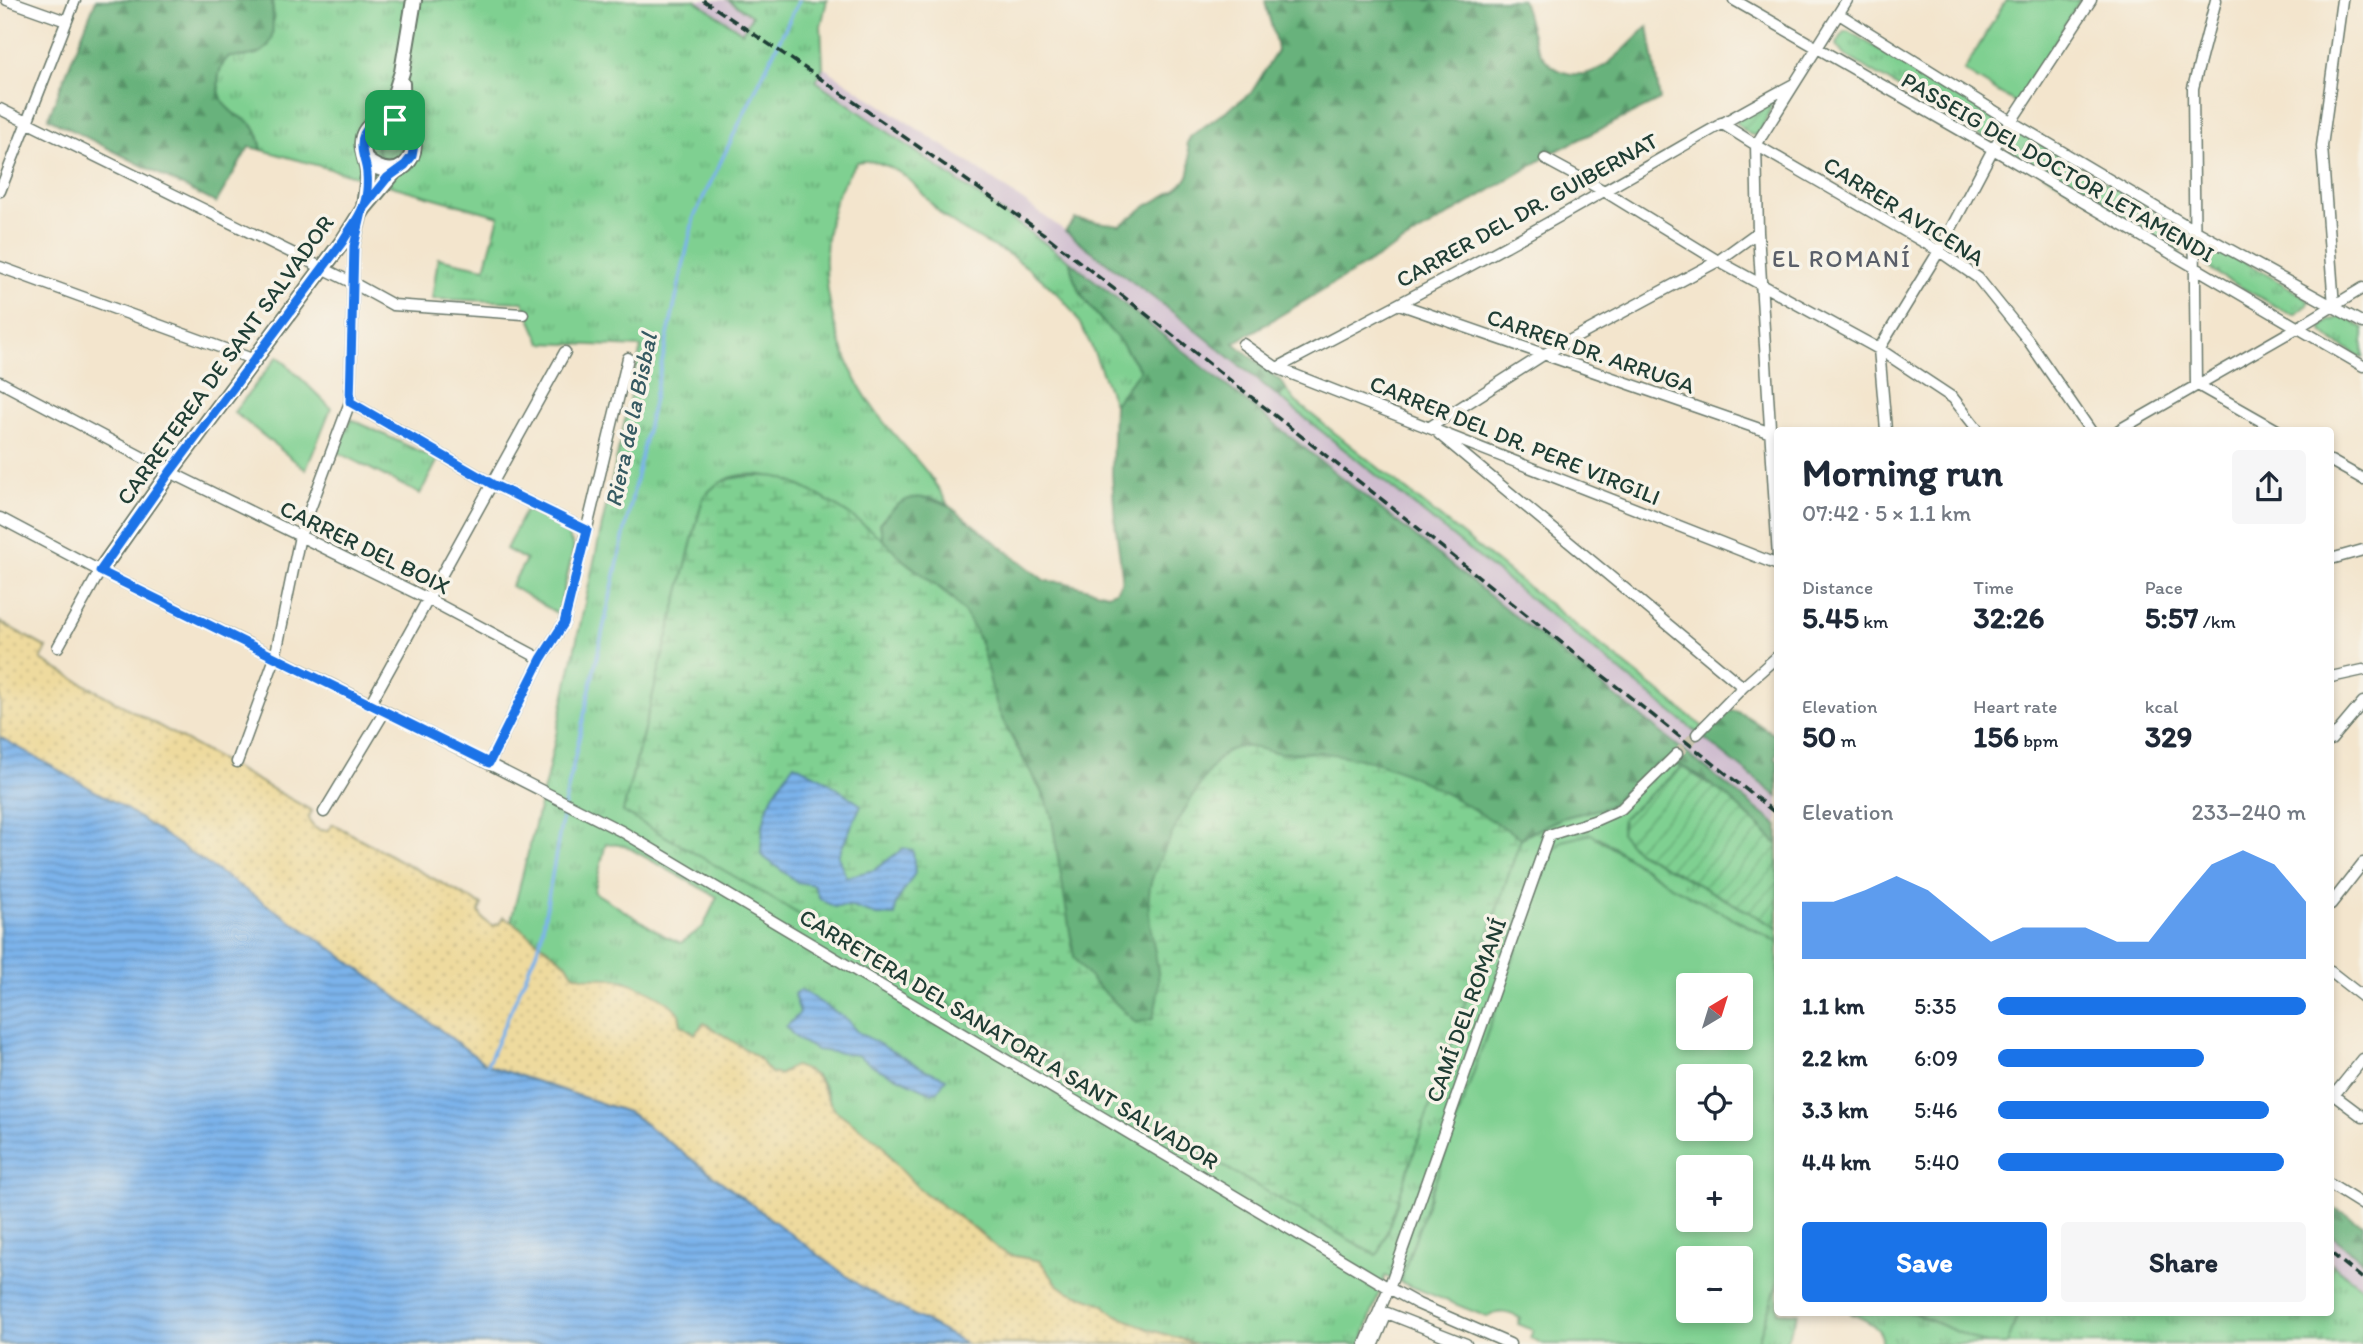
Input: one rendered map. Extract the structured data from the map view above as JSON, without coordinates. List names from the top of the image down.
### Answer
{
  "streets": {
    "street": [
      "PASSEIG DEL DOCTOR LETAMENDI",
      "CARRER DEL DR. GUIBERNAT",
      "CARRER AVICENA",
      "CARRER DR. ARRUGA",
      "CARRETEREA DE SANT SALVADOR",
      "CARRER DEL DR. PERE VIRGILI",
      "CARRER DEL BOIX",
      "CAMÍ DEL ROMANÍ",
      "CARRETERA DEL SANATORI A SANT SALVADOR"
    ]
  },
  "crossings": [
    ["CARRER DEL DR. GUIBERNAT", "CARRER AVICENA"],
    ["CARRER DEL DR. GUIBERNAT", "CARRER DR. ARRUGA"],
    ["CARRER DEL DR. GUIBERNAT", "CARRER DEL DR. PERE VIRGILI"],
    ["CARRETEREA DE SANT SALVADOR", "CARRER DEL BOIX"],
    ["CARRETEREA DE SANT SALVADOR", "CARRETERA DEL SANATORI A SANT SALVADOR"],
    ["CAMÍ DEL ROMANÍ", "CARRETERA DEL SANATORI A SANT SALVADOR"]
  ],
  "districts": ["EL ROMANÍ"],
  "water": ["Riera de la Bisbal"],
  "north": "top right",
  "page": {
    "heading": ["Morning run", "07:42 · 5 × 1.1 km"],
    "stats": [
      ["Distance", "5.45 km"],
      ["Time", "32:26"],
      ["Pace", "5:57 /km"],
      ["Elevation", "50 m"],
      ["Heart rate", "156 bpm"],
      ["kcal", "329"]
    ],
    "chart": ["Elevation", "233–240 m"],
    "map_buttons": ["+", "−"],
    "list": [
      {
        "name": "1.1 km",
        "note": "5:35"
      },
      {
        "name": "2.2 km",
        "note": "6:09"
      },
      {
        "name": "3.3 km",
        "note": "5:46"
      },
      {
        "name": "4.4 km",
        "note": "5:40"
      }
    ],
    "buttons": ["Save", "Share"]
  }
}
